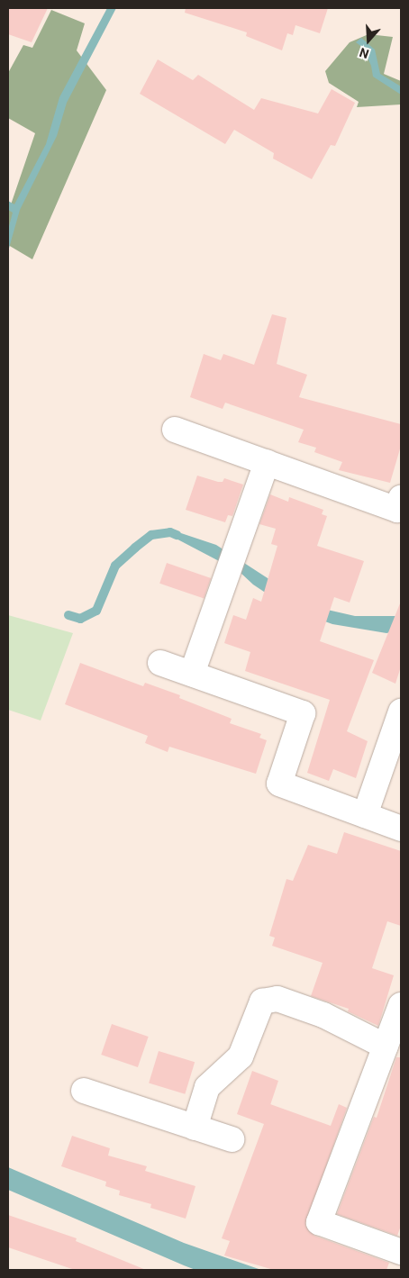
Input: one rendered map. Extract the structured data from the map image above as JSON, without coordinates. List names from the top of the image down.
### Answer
{
  "north": "bottom"
}
